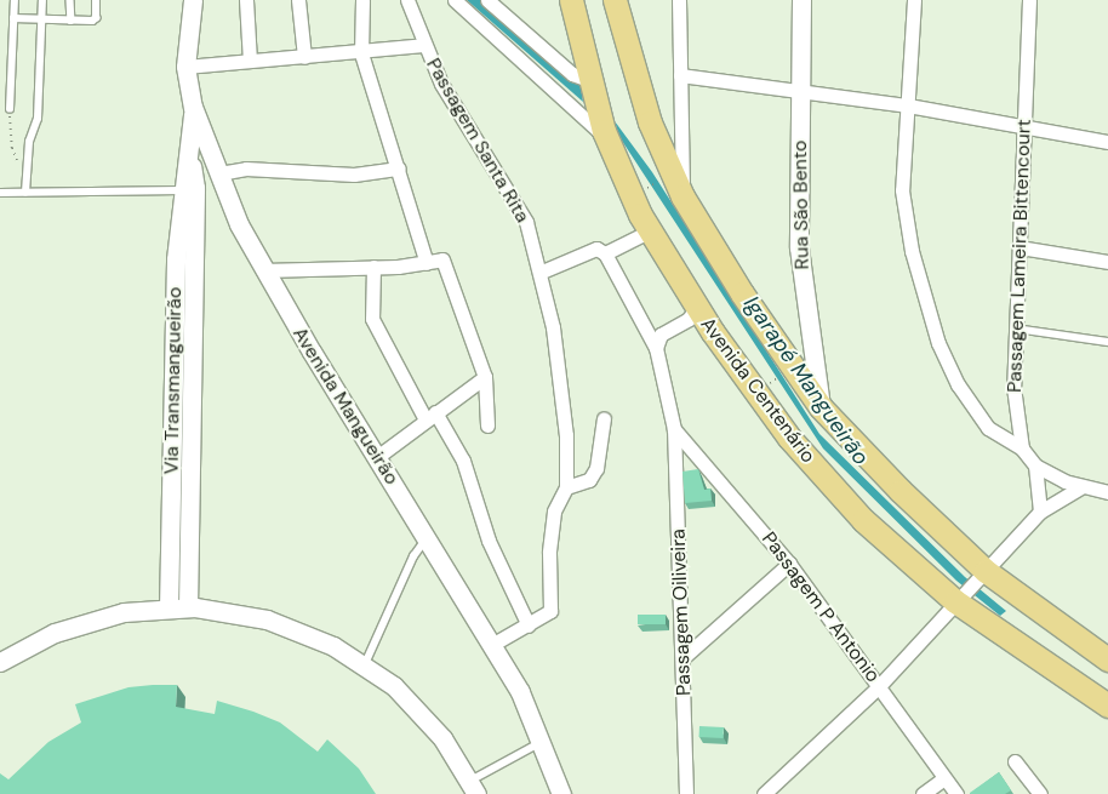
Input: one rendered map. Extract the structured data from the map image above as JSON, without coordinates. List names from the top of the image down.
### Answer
{
  "streets": {
    "main road": ["Avenida Centenário"],
    "street": [
      "Passagem Santa Rita",
      "Rua São Bento",
      "Passagem Lameira Bittencourt",
      "Via Transmangueirão",
      "Avenida Mangueirão",
      "Passagem P Antonio",
      "Passagem Oiliveira"
    ]
  },
  "crossings": [
    ["Passagem Santa Rita", "Avenida Mangueirão"],
    ["Rua São Bento", "Avenida Centenário"],
    ["Via Transmangueirão", "Avenida Mangueirão"],
    ["Passagem P Antonio", "Passagem Oiliveira"]
  ],
  "water": ["Igarapé Mangueirão"]
}
